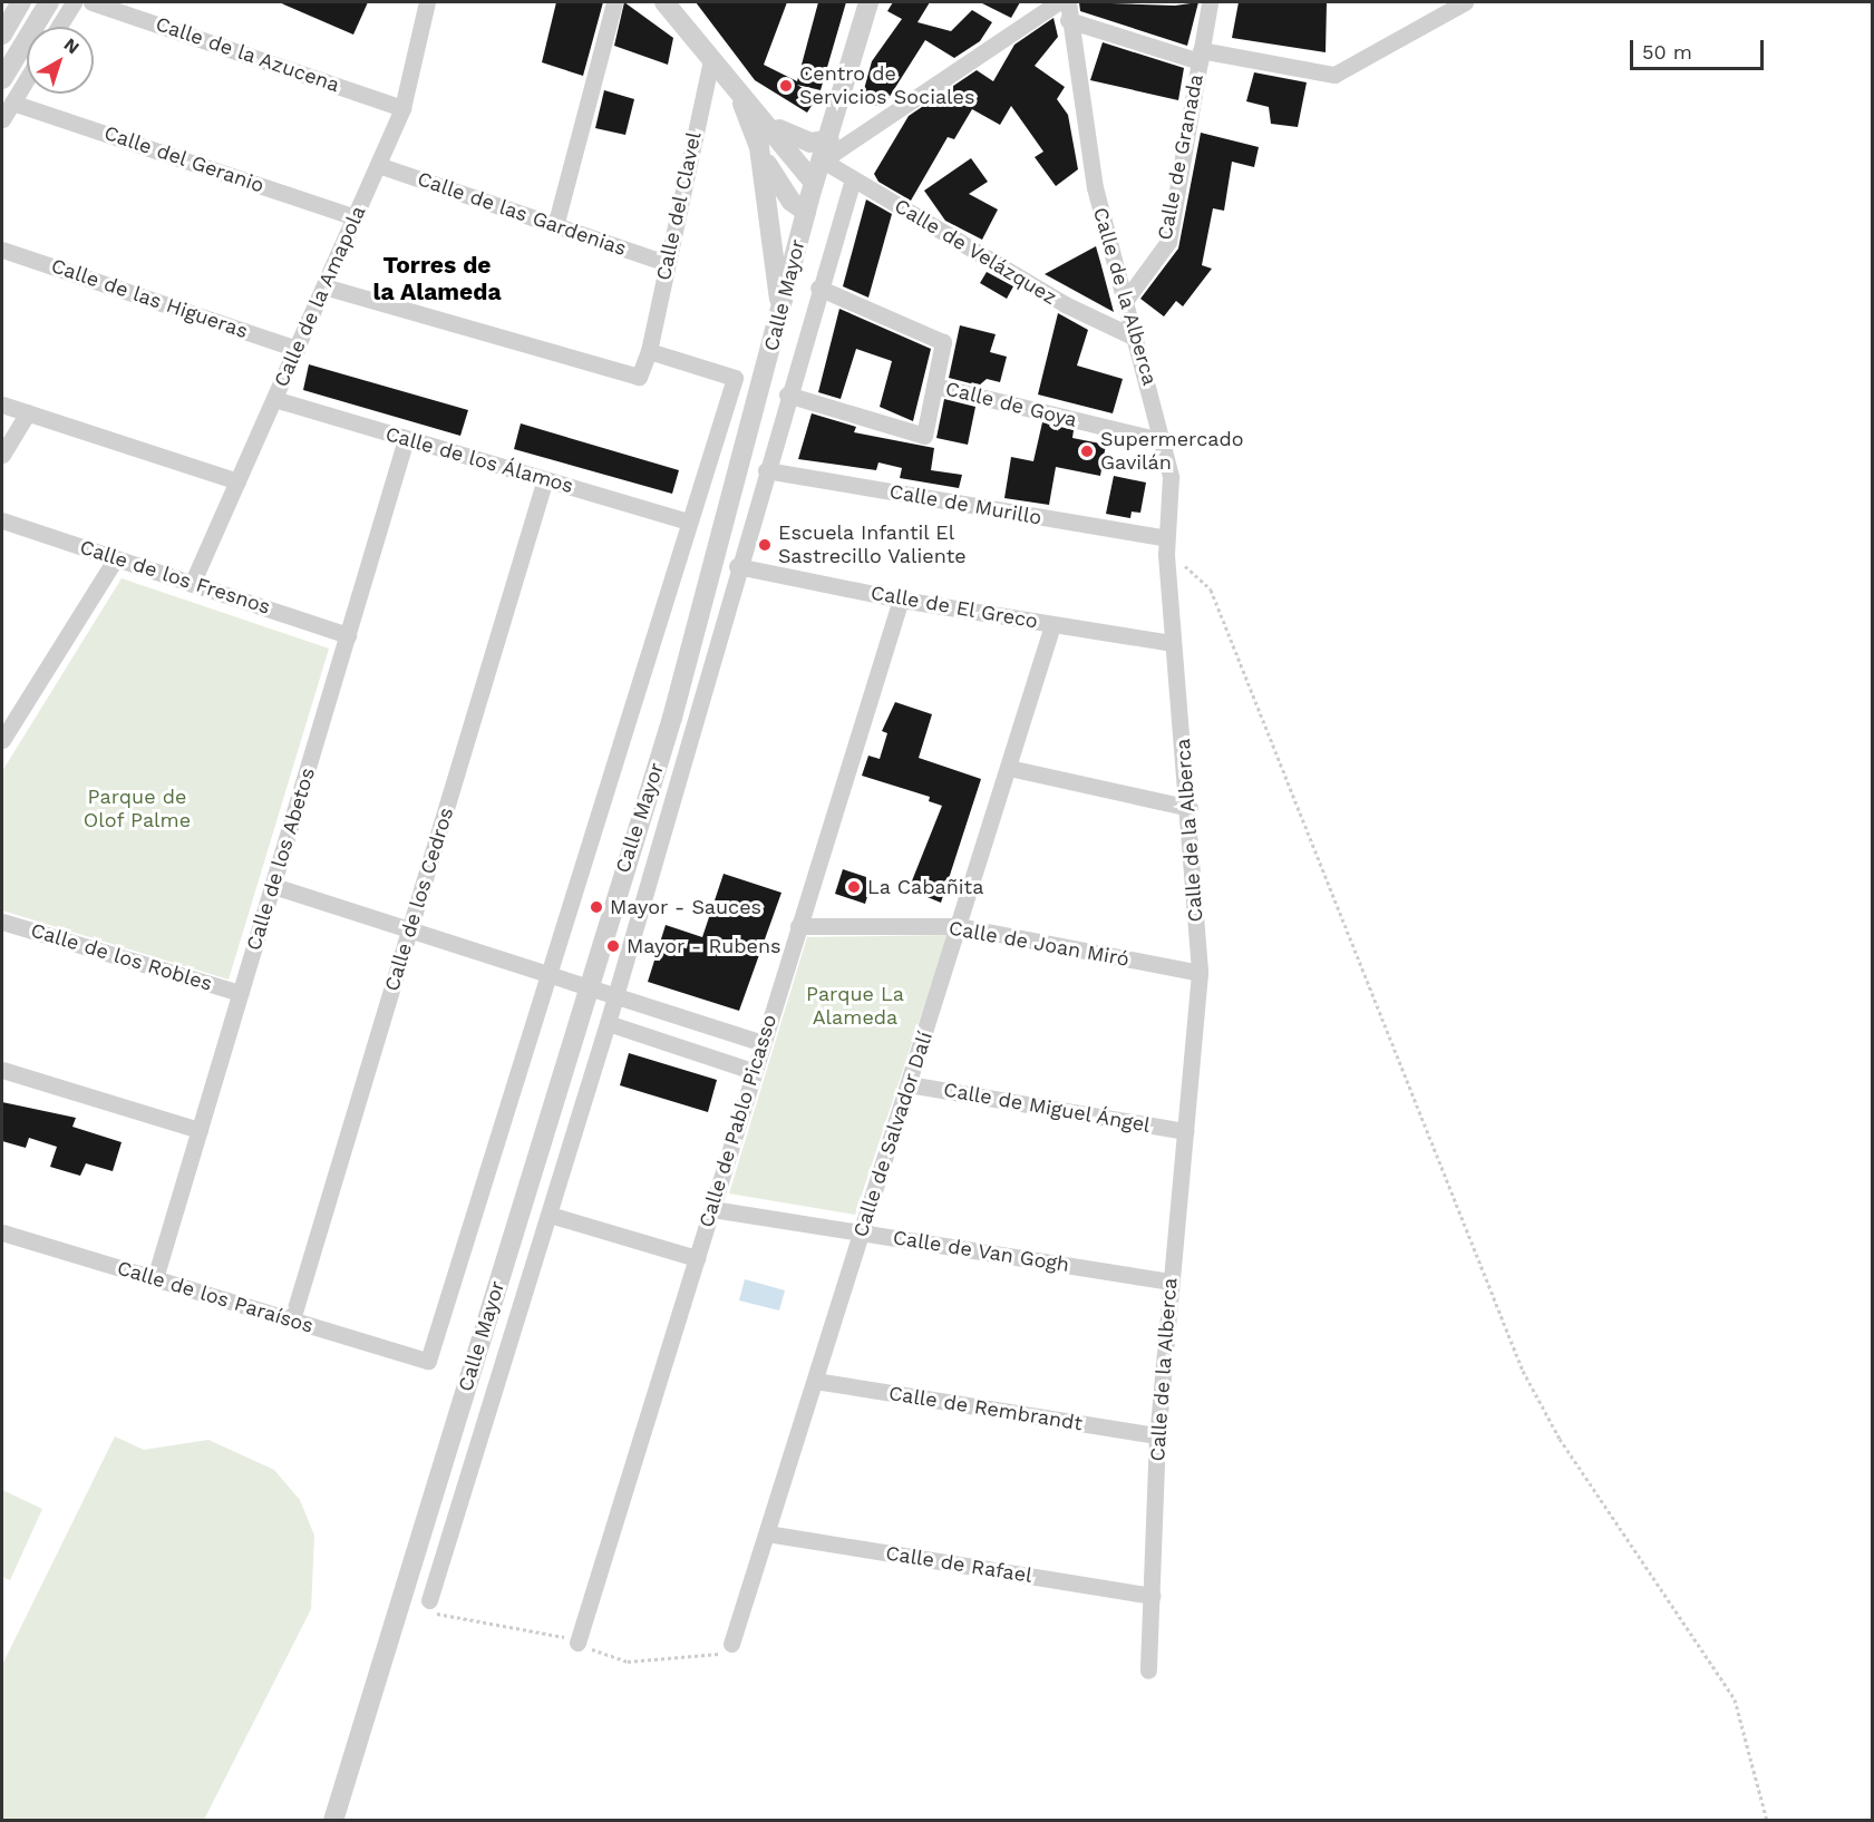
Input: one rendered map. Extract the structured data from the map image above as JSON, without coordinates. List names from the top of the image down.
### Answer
{
  "streets": {
    "street": [
      "Calle de la Azucena",
      "Calle de Granada",
      "Calle del Geranio",
      "Calle del Clavel",
      "Calle de las Gardenias",
      "Calle de Velázquez",
      "Calle Mayor",
      "Calle de la Amapola",
      "Calle de la Alberca",
      "Calle de las Higueras",
      "Calle de Goya",
      "Calle de los Álamos",
      "Calle de Murillo",
      "Calle de los Fresnos",
      "Calle de El Greco",
      "Calle de los Abetos",
      "Calle de los Cedros",
      "Calle de Joan Miró",
      "Calle de los Robles",
      "Calle de Miguel Ángel",
      "Calle de Pablo Picasso",
      "Calle de Salvador Dalí",
      "Calle de Van Gogh",
      "Calle de los Paraísos",
      "Calle de Rembrandt",
      "Calle de Rafael"
    ]
  },
  "crossings": [
    ["Calle de la Azucena", "Calle de la Amapola"],
    ["Calle de Granada", "Calle de la Alberca"],
    ["Calle del Geranio", "Calle de la Amapola"],
    ["Calle del Clavel", "Calle de las Gardenias"],
    ["Calle de las Gardenias", "Calle de la Amapola"],
    ["Calle de Velázquez", "Calle Mayor"],
    ["Calle de Velázquez", "Calle de la Alberca"],
    ["Calle Mayor", "Calle de Murillo"],
    ["Calle Mayor", "Calle de El Greco"],
    ["Calle de la Amapola", "Calle de las Higueras"],
    ["Calle de la Amapola", "Calle de los Álamos"],
    ["Calle de la Amapola", "Calle de los Fresnos"],
    ["Calle de la Alberca", "Calle de Goya"],
    ["Calle de la Alberca", "Calle de Murillo"],
    ["Calle de la Alberca", "Calle de El Greco"],
    ["Calle de la Alberca", "Calle de Joan Miró"],
    ["Calle de la Alberca", "Calle de Miguel Ángel"],
    ["Calle de la Alberca", "Calle de Van Gogh"],
    ["Calle de la Alberca", "Calle de Rembrandt"],
    ["Calle de la Alberca", "Calle de Rafael"],
    ["Calle de los Álamos", "Calle de los Abetos"],
    ["Calle de los Álamos", "Calle de los Cedros"],
    ["Calle de los Fresnos", "Calle de los Abetos"],
    ["Calle de El Greco", "Calle de Pablo Picasso"],
    ["Calle de El Greco", "Calle de Salvador Dalí"],
    ["Calle de los Abetos", "Calle de los Robles"],
    ["Calle de los Abetos", "Calle de los Paraísos"],
    ["Calle de los Cedros", "Calle de los Paraísos"],
    ["Calle de Joan Miró", "Calle de Pablo Picasso"],
    ["Calle de Joan Miró", "Calle de Salvador Dalí"],
    ["Calle de Miguel Ángel", "Calle de Salvador Dalí"],
    ["Calle de Pablo Picasso", "Calle de Van Gogh"],
    ["Calle de Salvador Dalí", "Calle de Van Gogh"],
    ["Calle de Salvador Dalí", "Calle de Rembrandt"],
    ["Calle de Salvador Dalí", "Calle de Rafael"]
  ],
  "districts": ["Torres de la Alameda"],
  "parks": ["Parque de Olof Palme", "Parque La Alameda"],
  "places": [
    "Centro de Servicios Sociales",
    "Supermercado Gavilán",
    "Escuela Infantil El Sastrecillo Valiente",
    "La Cabañita",
    "Mayor - Sauces",
    "Mayor - Rubens"
  ],
  "scale_bar": "50 m",
  "north": "top right"
}
